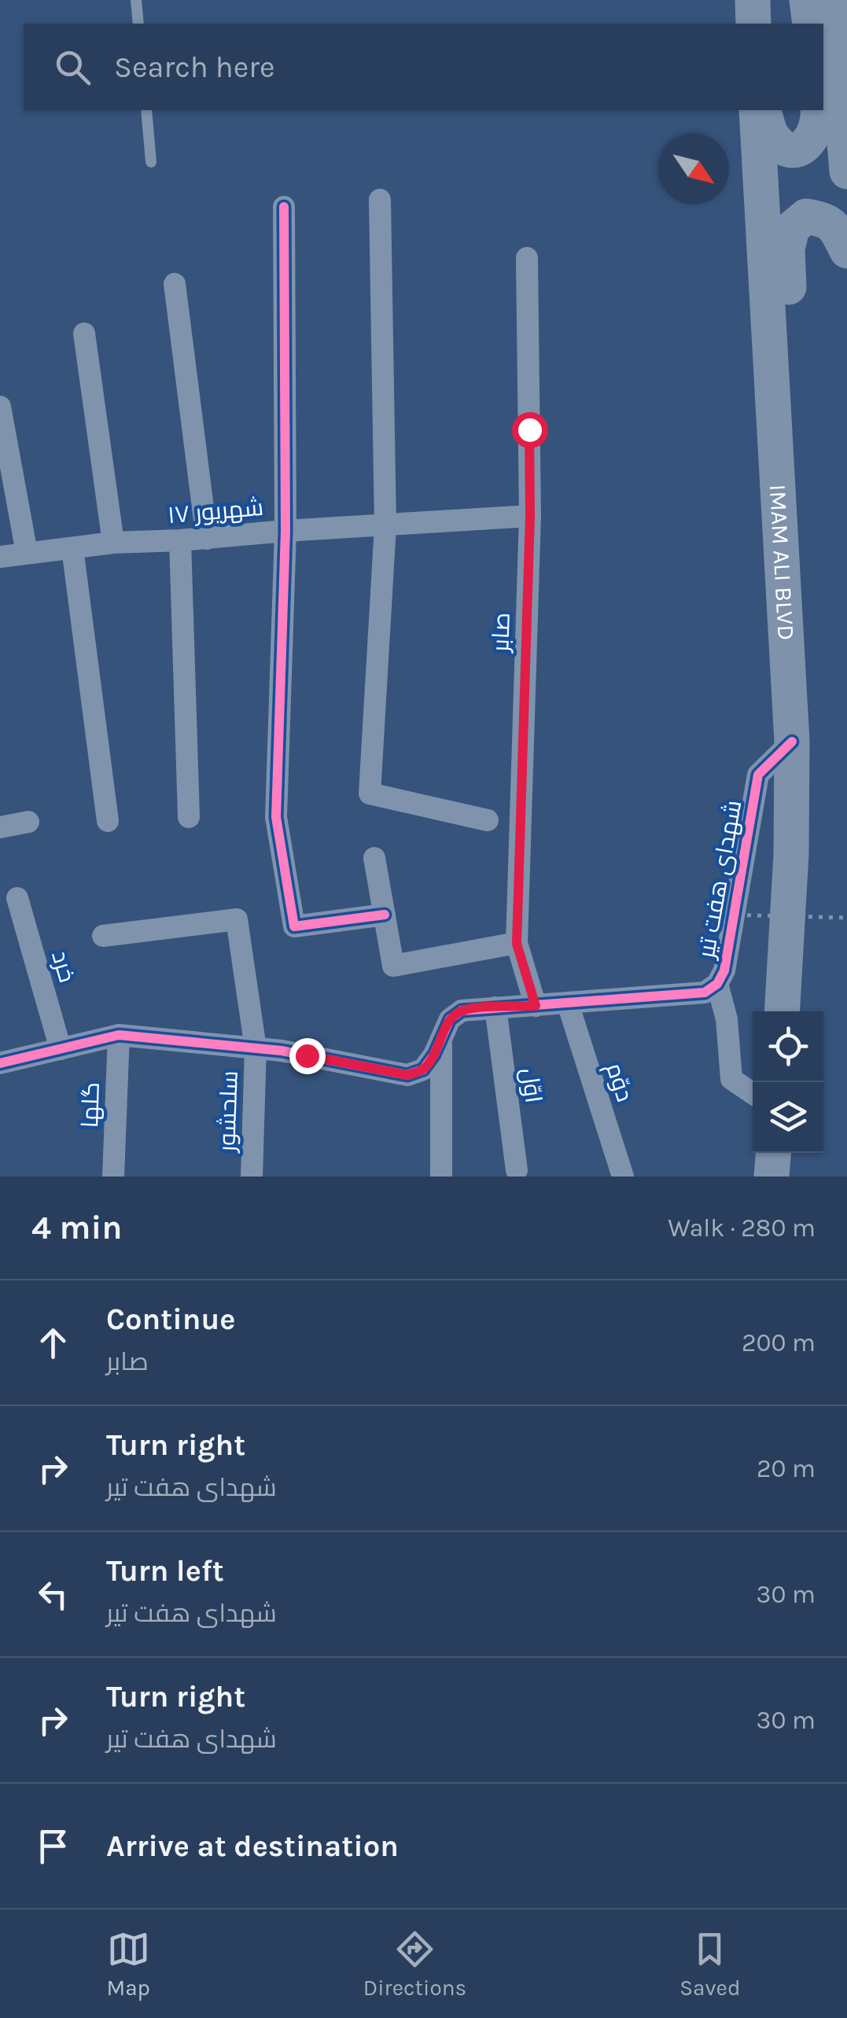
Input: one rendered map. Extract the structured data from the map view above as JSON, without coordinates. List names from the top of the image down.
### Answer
{
  "streets": {
    "highway": ["IMAM ALI BLVD"],
    "street": [
      "۱۷ شهریور",
      "صابر",
      "شهدای هفت تیر",
      "خرد",
      "دوّم",
      "اوّل",
      "گلها",
      "سلحشور"
    ]
  },
  "crossings": [
    ["۱۷ شهریور", "صابر"],
    ["IMAM ALI BLVD", "شهدای هفت تیر"],
    ["صابر", "شهدای هفت تیر"],
    ["شهدای هفت تیر", "خرد"],
    ["شهدای هفت تیر", "دوّم"],
    ["شهدای هفت تیر", "اوّل"],
    ["شهدای هفت تیر", "گلها"],
    ["شهدای هفت تیر", "سلحشور"]
  ],
  "north": "bottom right",
  "page": {
    "search": "Search here",
    "heading": ["4 min", "Walk · 280 m"],
    "list": [
      ["Continue", "صابر", "200 m"],
      ["Turn right", "شهدای هفت تیر", "20 m"],
      ["Turn left", "شهدای هفت تیر", "30 m"],
      ["Turn right", "شهدای هفت تیر", "30 m"],
      "Arrive at destination"
    ],
    "nav": ["Map", "Directions", "Saved"]
  }
}
